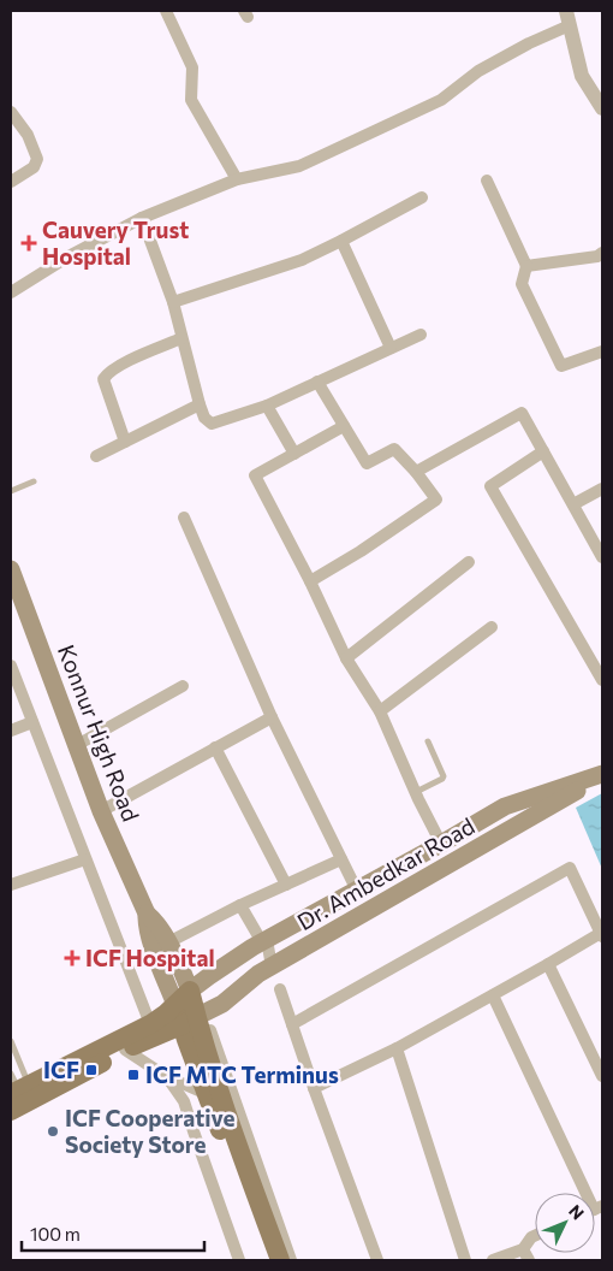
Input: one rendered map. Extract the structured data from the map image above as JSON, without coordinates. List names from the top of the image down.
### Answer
{
  "streets": {
    "main road": ["Konnur High Road", "Dr. Ambedkar Road"]
  },
  "crossings": [
    ["Konnur High Road", "Dr. Ambedkar Road"]
  ],
  "places": {
    "health": ["Cauvery Trust Hospital", "ICF Hospital"],
    "transit": ["ICF", "ICF MTC Terminus"],
    "other": ["ICF Cooperative Society Store"]
  },
  "scale_bar": "100 m",
  "north": "top right"
}
